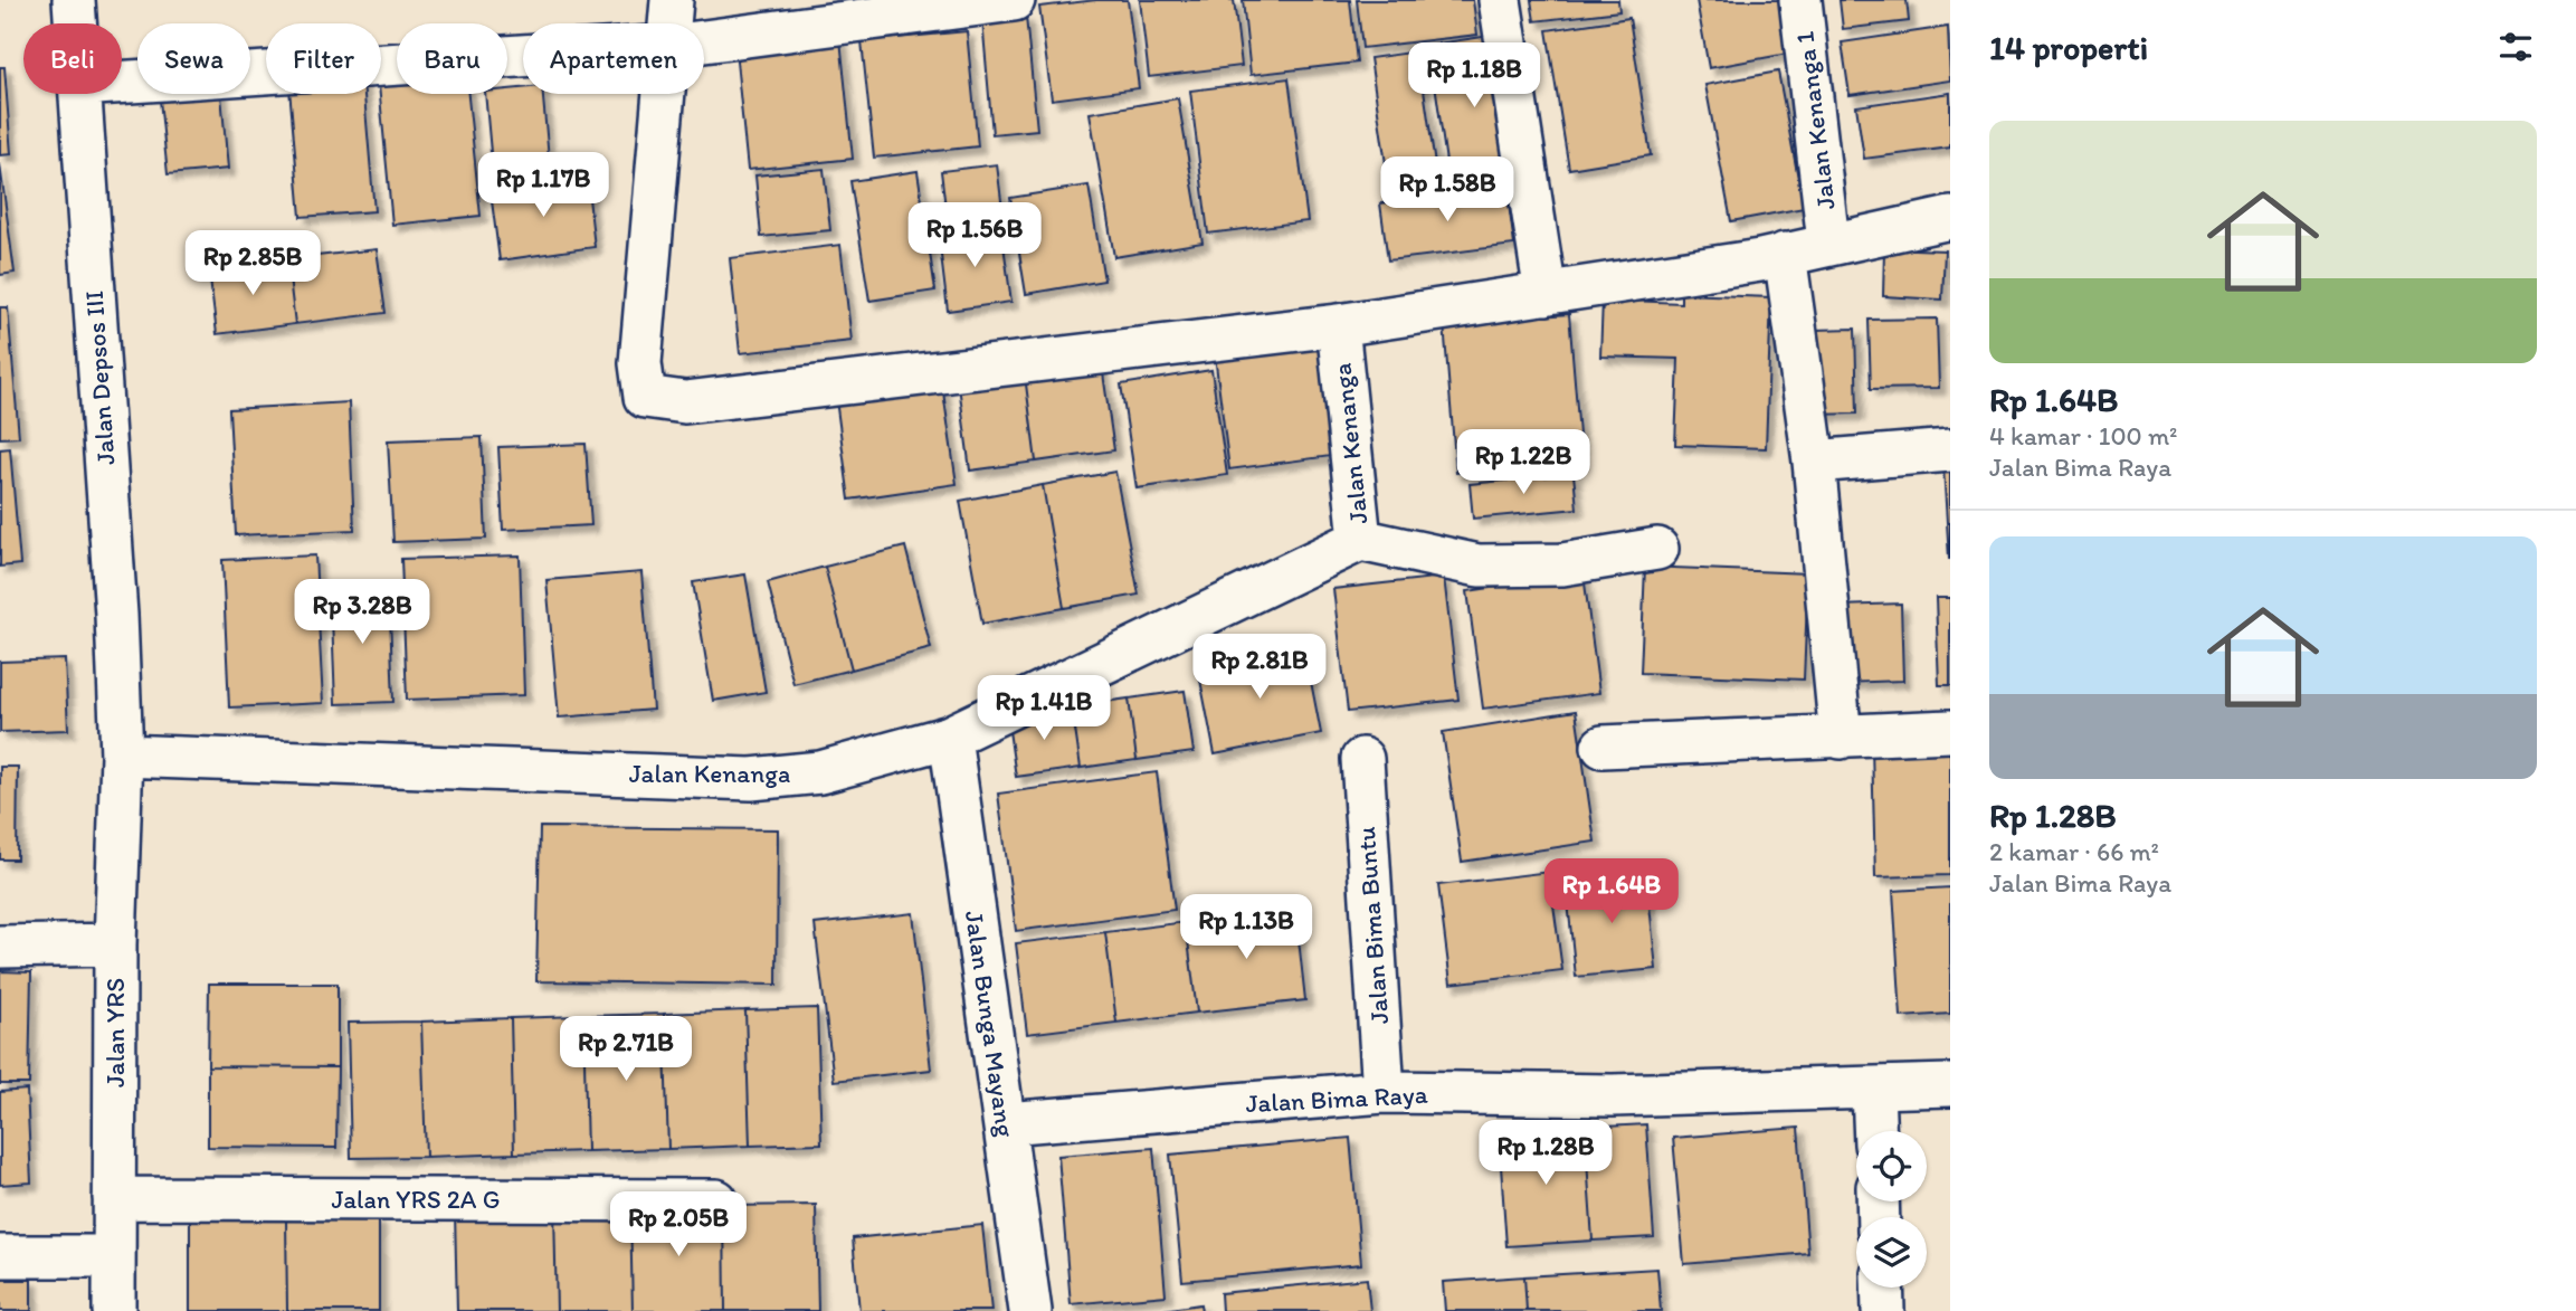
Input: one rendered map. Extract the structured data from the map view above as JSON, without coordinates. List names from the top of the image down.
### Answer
{
  "streets": {
    "street": [
      "Jalan Kenanga 1",
      "Jalan Depsos III",
      "Jalan Kenanga",
      "Jalan Bima Buntu",
      "Jalan Bunga Mayang",
      "Jalan YRS",
      "Jalan Bima Raya",
      "Jalan YRS 2A G"
    ]
  },
  "crossings": [
    ["Jalan Depsos III", "Jalan Kenanga"],
    ["Jalan Depsos III", "Jalan YRS"],
    ["Jalan Kenanga", "Jalan Bunga Mayang"],
    ["Jalan Kenanga", "Jalan YRS"],
    ["Jalan Bima Buntu", "Jalan Bima Raya"],
    ["Jalan Bunga Mayang", "Jalan Bima Raya"],
    ["Jalan YRS", "Jalan YRS 2A G"]
  ],
  "page": {
    "heading": "14 properti",
    "chip": [
      "Beli",
      "Sewa",
      "Filter",
      "Baru",
      "Apartemen"
    ],
    "price": [
      "Rp 1.18B",
      "Rp 1.17B",
      "Rp 1.58B",
      "Rp 1.56B",
      "Rp 2.85B",
      "Rp 1.22B",
      "Rp 3.28B",
      "Rp 2.81B",
      "Rp 1.41B",
      "Rp 1.64B",
      "Rp 1.13B",
      "Rp 2.71B",
      "Rp 1.28B",
      "Rp 2.05B"
    ],
    "list": [
      {
        "name": "Rp 1.64B",
        "note": "4 kamar · 100 m² · Jalan Bima Raya"
      },
      {
        "name": "Rp 1.28B",
        "note": "2 kamar · 66 m² · Jalan Bima Raya"
      }
    ]
  }
}
